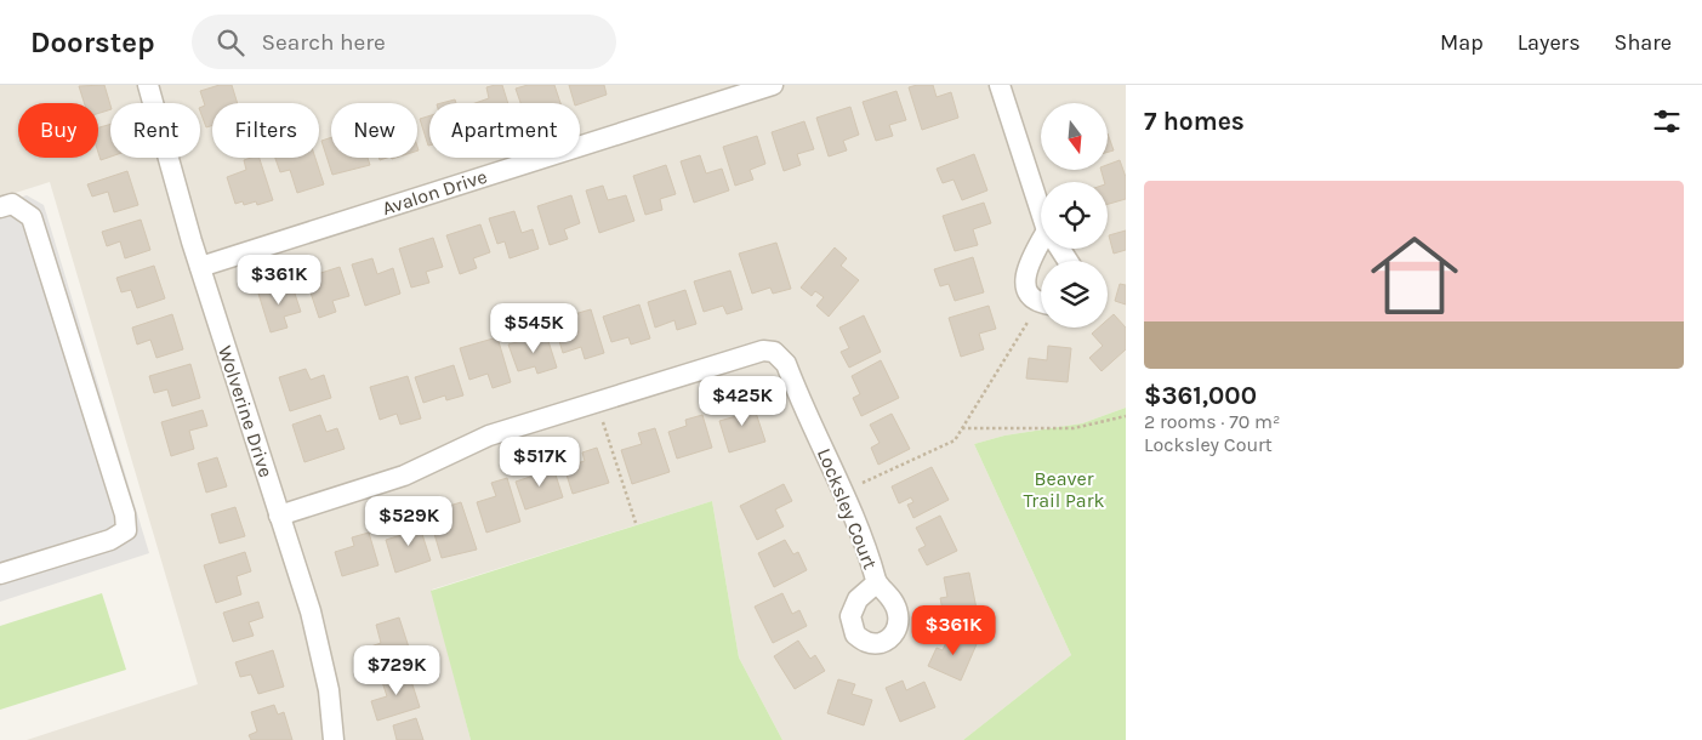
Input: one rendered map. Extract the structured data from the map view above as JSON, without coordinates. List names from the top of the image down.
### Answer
{
  "streets": {
    "street": ["Avalon Drive", "Wolverine Drive", "Locksley Court"]
  },
  "crossings": [
    ["Avalon Drive", "Wolverine Drive"],
    ["Wolverine Drive", "Locksley Court"]
  ],
  "parks": ["Beaver Trail Park"],
  "north": "bottom",
  "page": {
    "header": "Doorstep",
    "search": "Search here",
    "nav": ["Map", "Layers", "Share"],
    "heading": "7 homes",
    "chip": [
      "Buy",
      "Rent",
      "Filters",
      "New",
      "Apartment"
    ],
    "list": [
      {
        "name": "$361,000",
        "note": "2 rooms · 70 m² · Locksley Court"
      }
    ],
    "price": [
      "$361K",
      "$545K",
      "$425K",
      "$517K",
      "$529K",
      "$361K",
      "$729K"
    ]
  }
}
